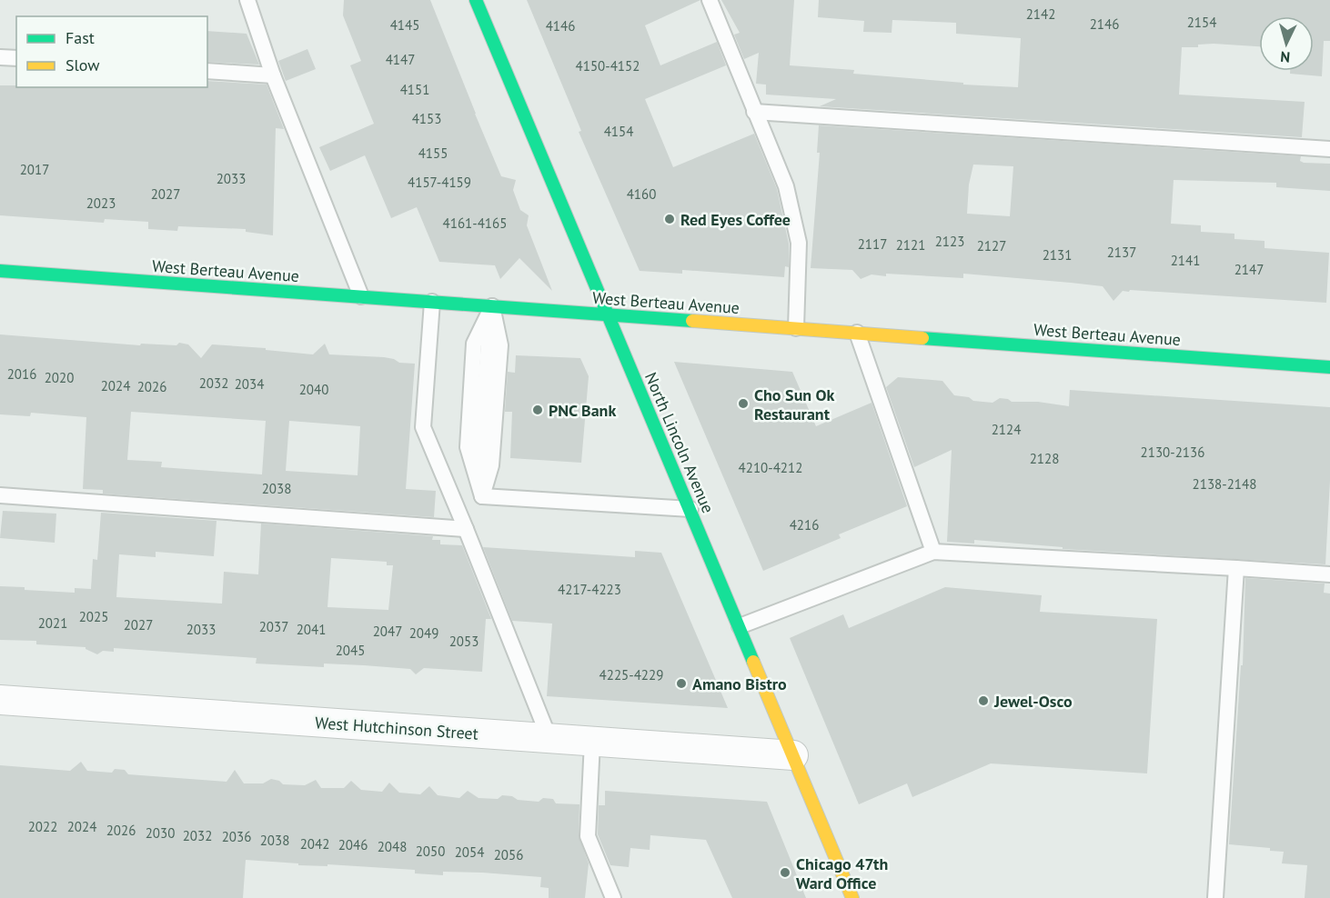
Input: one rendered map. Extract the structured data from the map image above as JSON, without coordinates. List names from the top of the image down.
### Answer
{
  "streets": {
    "street": ["West Berteau Avenue", "North Lincoln Avenue", "West Hutchinson Street"]
  },
  "crossings": [
    ["West Berteau Avenue", "North Lincoln Avenue"],
    ["North Lincoln Avenue", "West Hutchinson Street"]
  ],
  "places": [
    "Red Eyes Coffee",
    "Cho Sun Ok Restaurant",
    "PNC Bank",
    "Amano Bistro",
    "Jewel-Osco",
    "Chicago 47th Ward Office"
  ],
  "house_numbers": [
    "2142",
    "2154",
    "2146",
    "4145",
    "4146",
    "4147",
    "4150-4152",
    "4151",
    "4153",
    "4154",
    "4155",
    "2017",
    "2033",
    "4157-4159",
    "2027",
    "4160",
    "2023",
    "4161-4165",
    "2123",
    "2117",
    "2121",
    "2127",
    "2137",
    "2131",
    "2141",
    "2147",
    "2016",
    "2020",
    "2032",
    "2034",
    "2024",
    "2026",
    "2040",
    "2124",
    "2130-2136",
    "2128",
    "4210-4212",
    "2138-2148",
    "2038",
    "4216",
    "4217-4223",
    "2025",
    "2021",
    "2027",
    "2037",
    "2033",
    "2041",
    "2047",
    "2049",
    "2053",
    "2045",
    "4225-4229",
    "2022",
    "2024",
    "2026",
    "2030",
    "2032",
    "2036",
    "2038",
    "2042",
    "2046",
    "2048",
    "2050",
    "2054",
    "2056"
  ],
  "legend": ["Fast", "Slow"],
  "north": "bottom"
}
